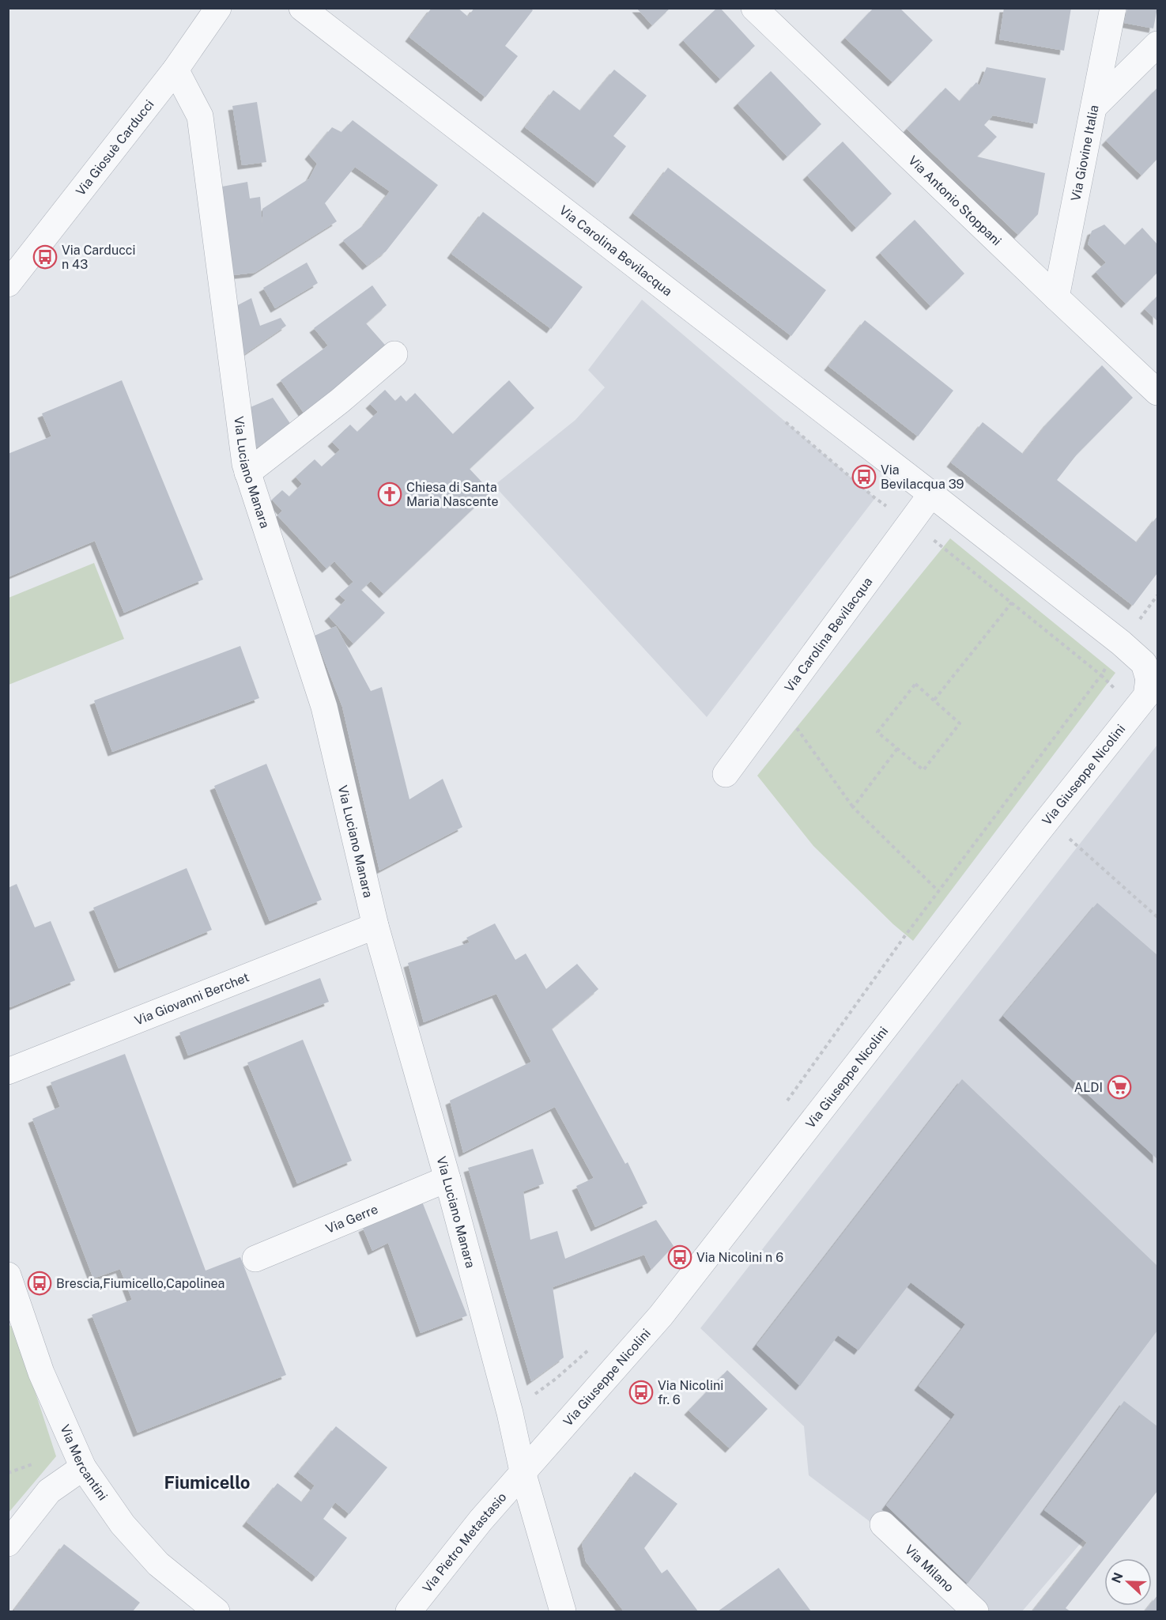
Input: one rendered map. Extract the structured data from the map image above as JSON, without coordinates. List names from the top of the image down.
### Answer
{
  "streets": {
    "street": [
      "Via Giosuè Carducci",
      "Via Giovine Italia",
      "Via Antonio Stoppani",
      "Via Carolina Bevilacqua",
      "Via Luciano Manara",
      "Via Giuseppe Nicolini",
      "Via Giovanni Berchet",
      "Via Gerre",
      "Via Mercantini",
      "Via Pietro Metastasio",
      "Via Milano"
    ]
  },
  "crossings": [
    ["Via Giosuè Carducci", "Via Luciano Manara"],
    ["Via Giovine Italia", "Via Antonio Stoppani"],
    ["Via Carolina Bevilacqua", "Via Giuseppe Nicolini"],
    ["Via Luciano Manara", "Via Giuseppe Nicolini"],
    ["Via Luciano Manara", "Via Giovanni Berchet"],
    ["Via Luciano Manara", "Via Gerre"],
    ["Via Luciano Manara", "Via Pietro Metastasio"],
    ["Via Giuseppe Nicolini", "Via Pietro Metastasio"]
  ],
  "districts": ["Fiumicello"],
  "places": {
    "bus stop": [
      "Via Carducci n 43",
      "Via Bevilacqua 39",
      "Via Nicolini n 6",
      "Brescia,Fiumicello,Capolinea",
      "Via Nicolini fr. 6"
    ],
    "church": ["Chiesa di Santa Maria Nascente"],
    "supermarket": ["ALDI"]
  },
  "north": "left"
}
